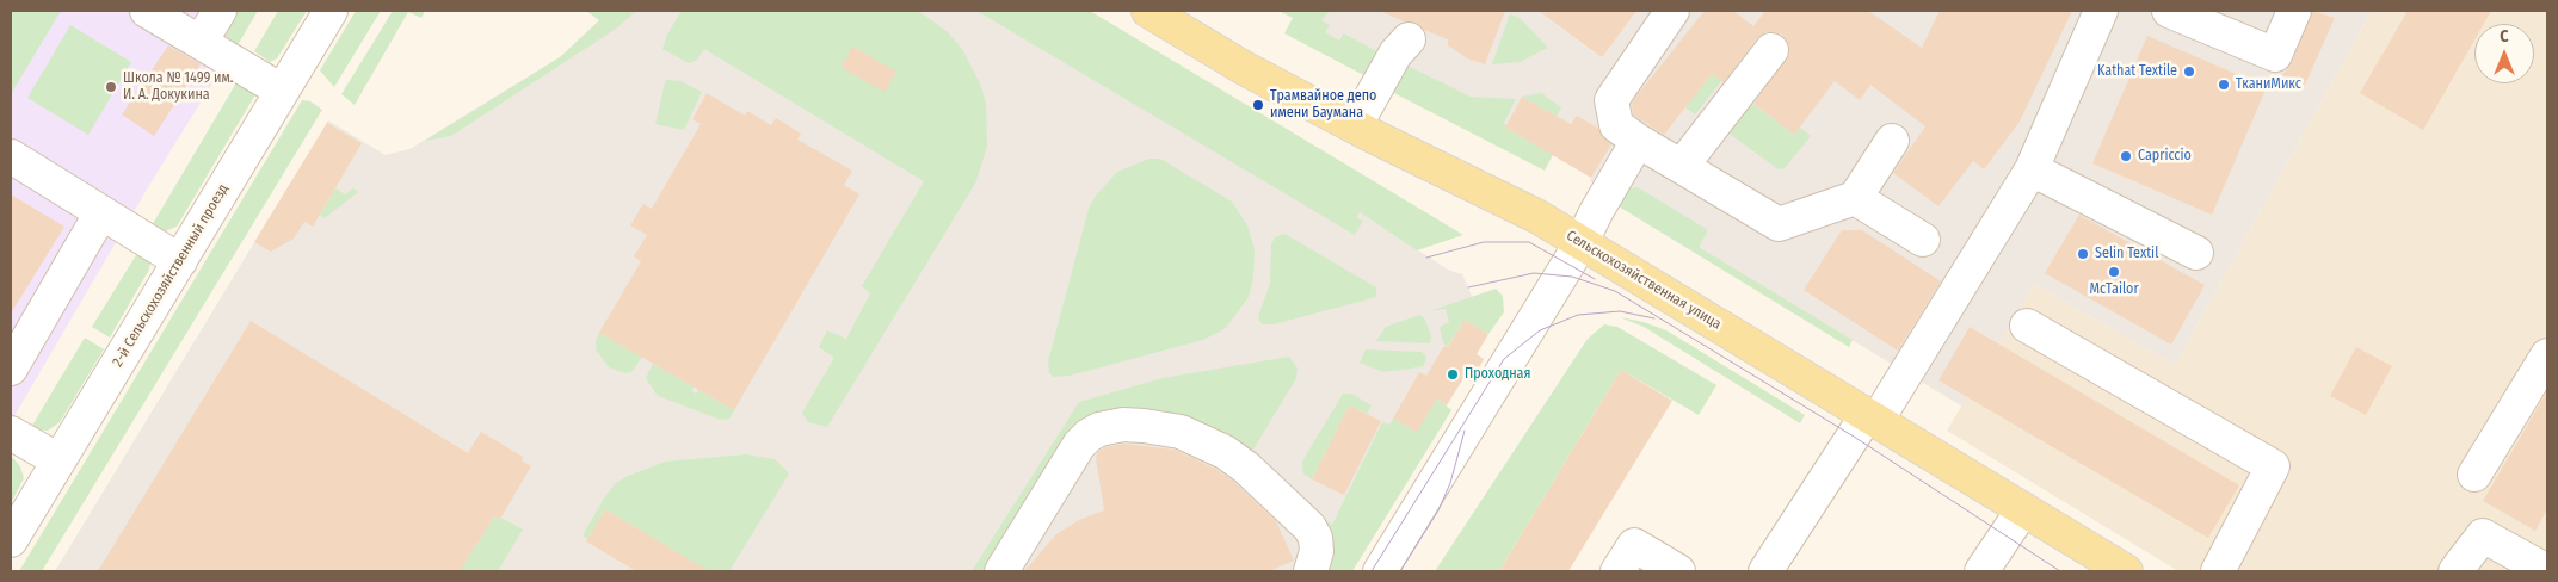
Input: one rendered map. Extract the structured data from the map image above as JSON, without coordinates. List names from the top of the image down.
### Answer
{
  "streets": {
    "main road": ["Сельскохозяйственная улица"],
    "street": ["2-й Сельскохозяйственный проезд"]
  },
  "places": [
    "Kathat Textile",
    "ТканиМикс",
    "Школа № 1499 им. И. А. Докукина",
    "Трамвайное депо имени Баумана",
    "Capriccio",
    "Selin Textil",
    "McTailor",
    "Проходная"
  ],
  "north": "top"
}
